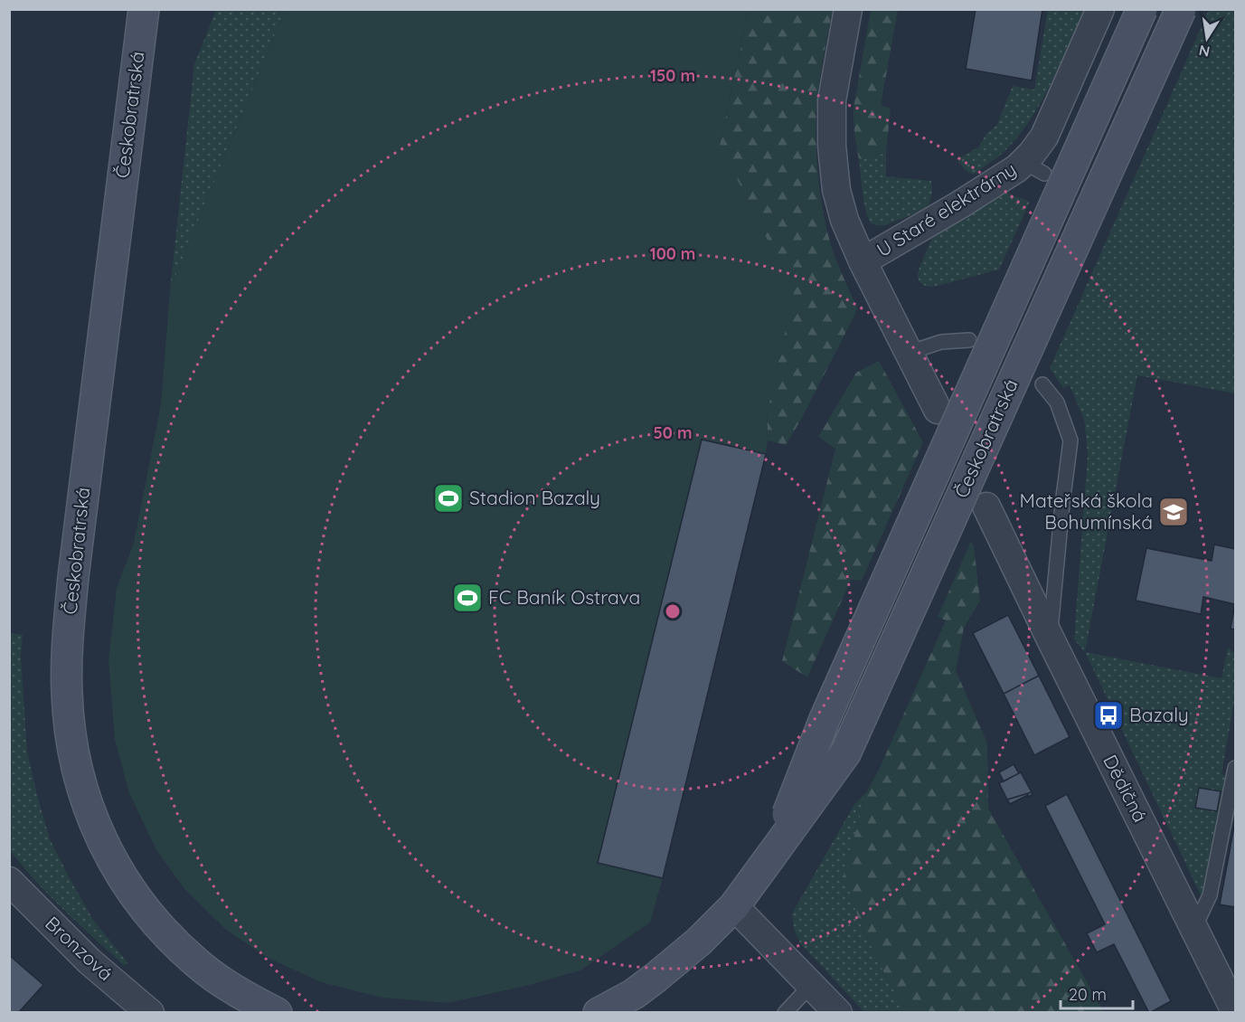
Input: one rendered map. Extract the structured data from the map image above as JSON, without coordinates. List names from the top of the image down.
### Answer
{
  "streets": {
    "street": [
      "Českobratrská",
      "U Staré elektrárny",
      "Dědičná",
      "Bronzová"
    ]
  },
  "places": {
    "sports": ["Stadion Bazaly", "FC Baník Ostrava"],
    "school or university": ["Mateřská škola Bohumínská"],
    "bus stop": ["Bazaly"]
  },
  "scale_bar": "20 m",
  "north": "bottom",
  "rings": ["150 m", "100 m", "50 m"]
}
